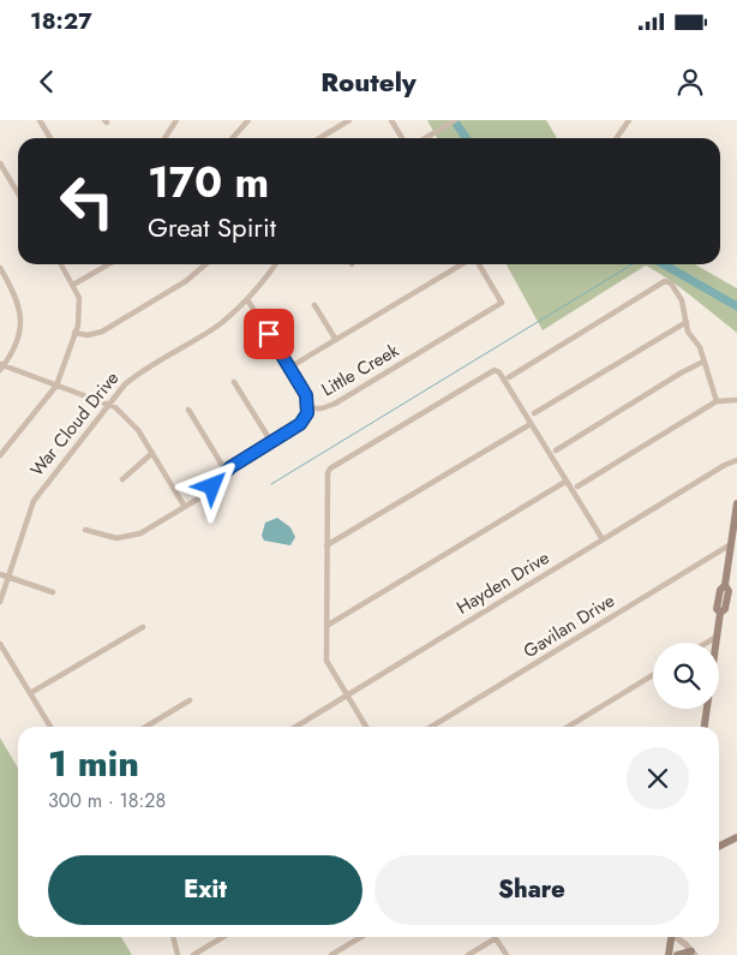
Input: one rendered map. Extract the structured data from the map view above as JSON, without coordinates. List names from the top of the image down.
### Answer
{
  "streets": {
    "street": [
      "Little Creek",
      "War Cloud Drive",
      "Hayden Drive",
      "Gavilan Drive"
    ]
  },
  "page": {
    "status": "18:27",
    "header": "Routely",
    "turn": ["170 m", "Great Spirit"],
    "heading": ["1 min", "300 m · 18:28"],
    "buttons": ["Exit", "Share"]
  }
}
